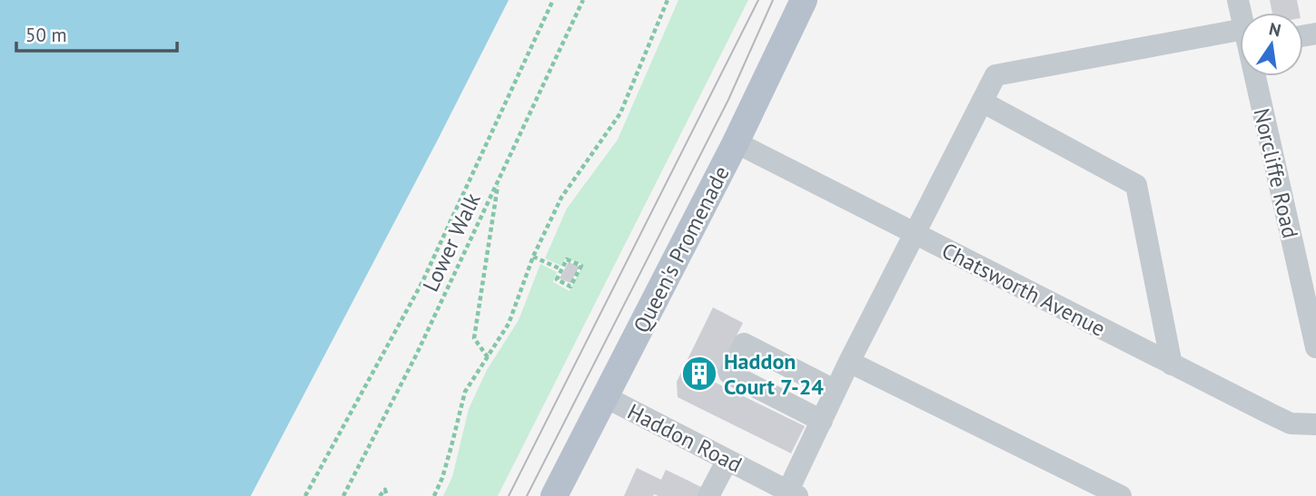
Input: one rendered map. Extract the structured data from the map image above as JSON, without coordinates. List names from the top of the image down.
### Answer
{
  "streets": {
    "main road": ["Queen's Promenade"],
    "street": ["Norcliffe Road", "Chatsworth Avenue", "Haddon Road"],
    "path": ["Lower Walk"]
  },
  "crossings": [
    ["Queen's Promenade", "Chatsworth Avenue"],
    ["Queen's Promenade", "Haddon Road"]
  ],
  "places": {
    "building": ["Haddon Court 7-24"]
  },
  "scale_bar": "50 m",
  "north": "top"
}
